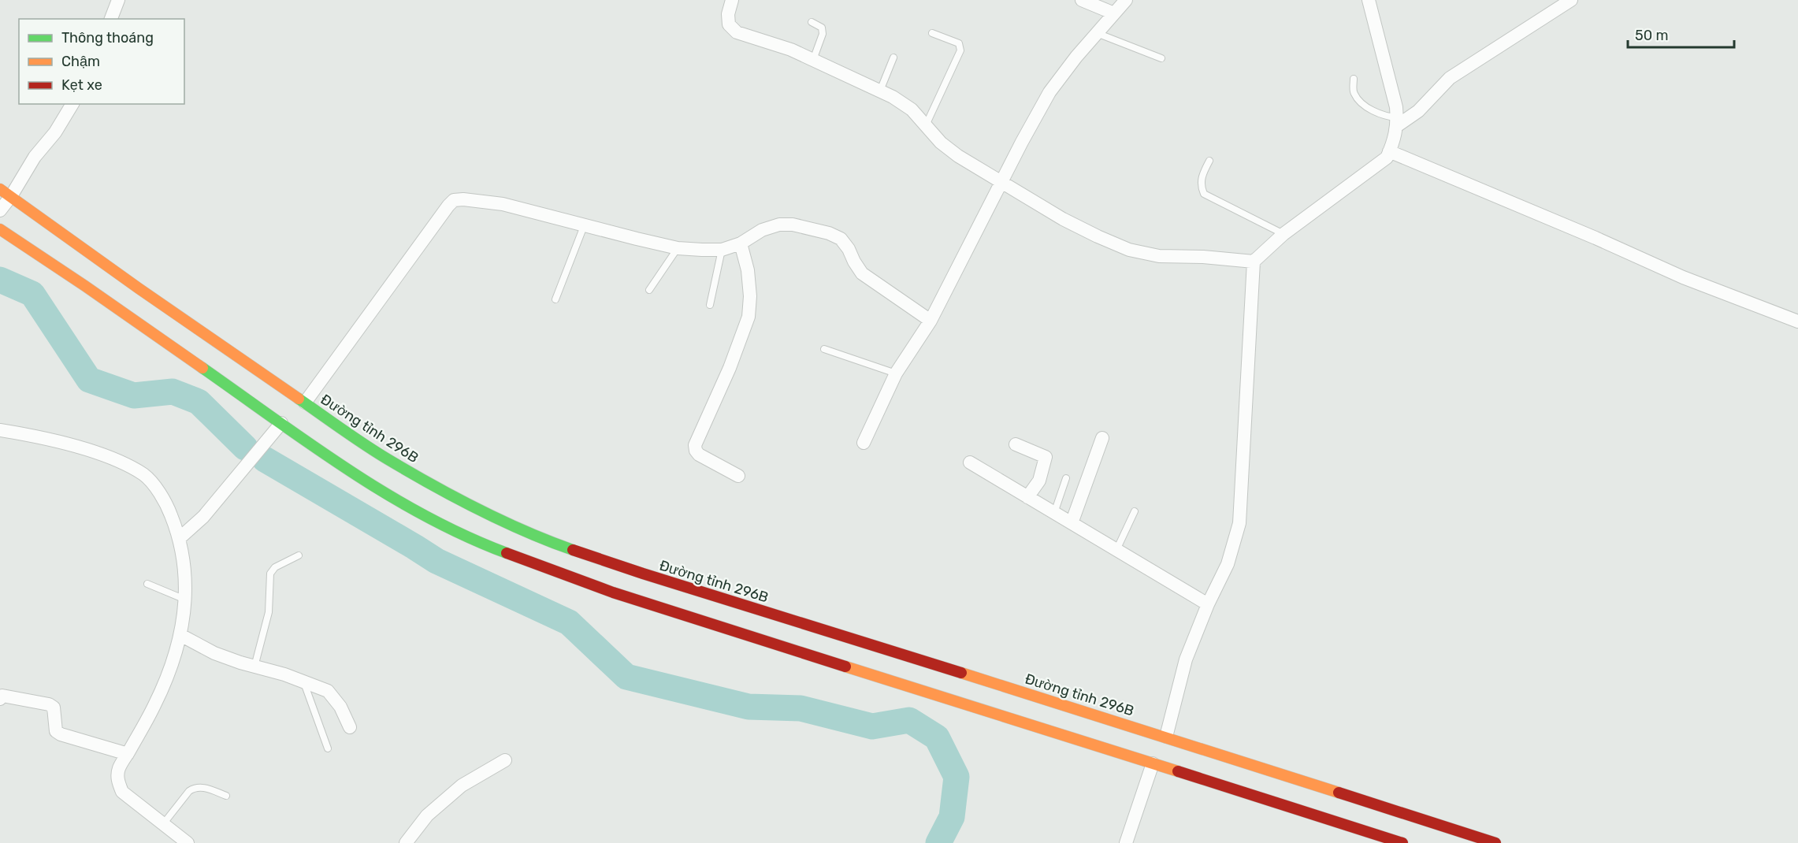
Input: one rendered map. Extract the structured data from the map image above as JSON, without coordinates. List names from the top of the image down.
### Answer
{
  "streets": {
    "main road": ["Đường tỉnh 296B"]
  },
  "legend": ["Thông thoáng", "Chậm", "Kẹt xe"],
  "scale_bar": "50 m"
}
